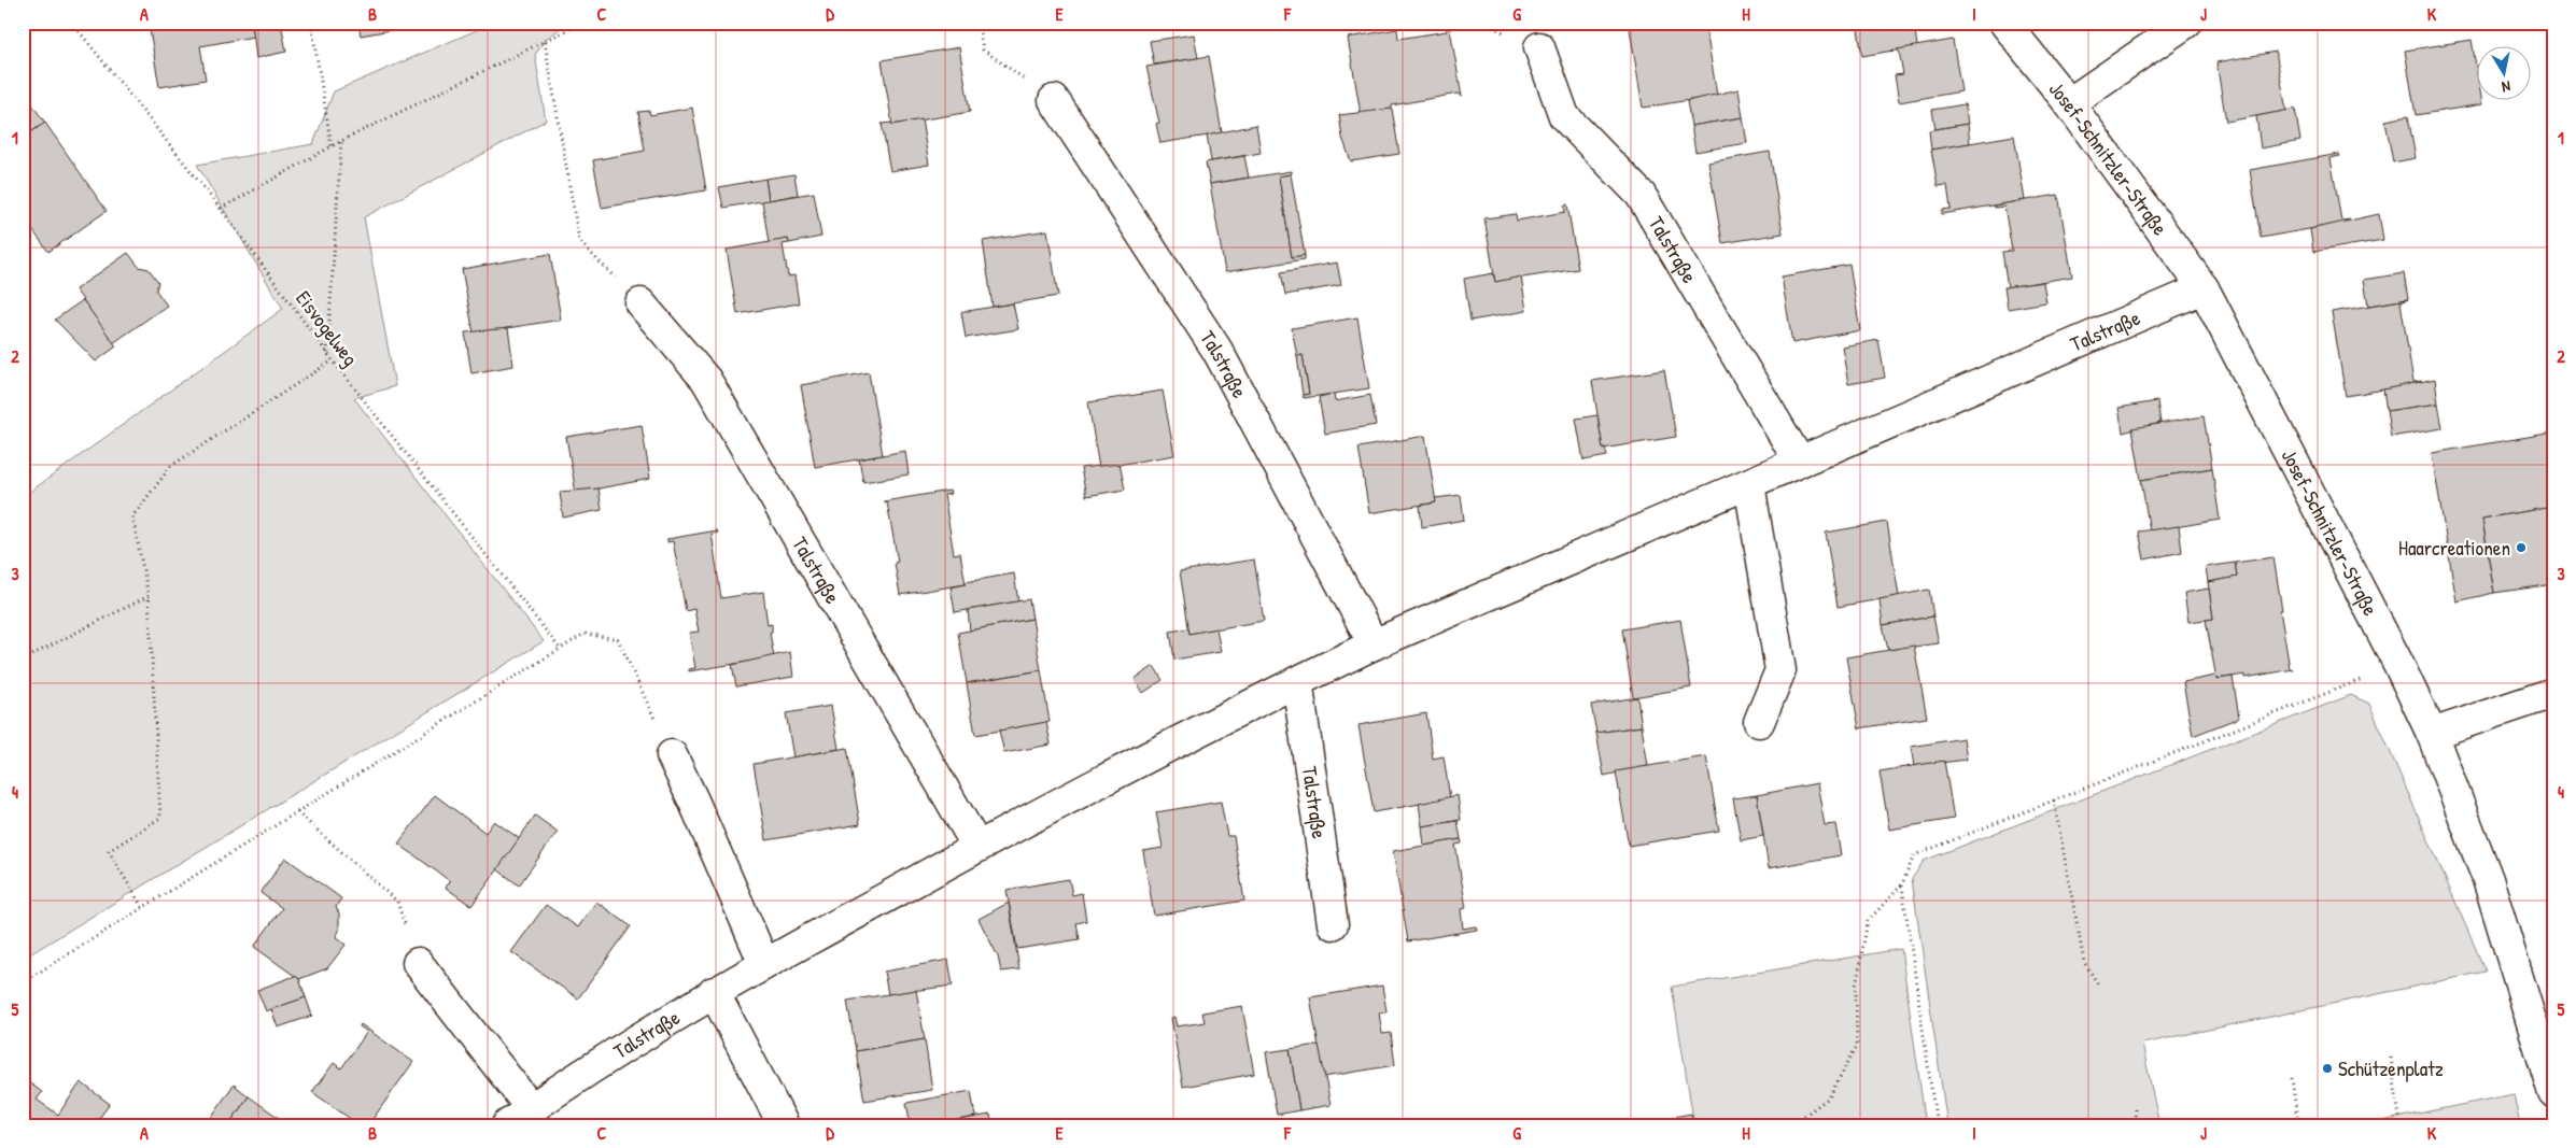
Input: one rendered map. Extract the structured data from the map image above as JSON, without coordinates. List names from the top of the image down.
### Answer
{
  "streets": {
    "street": ["Josef-Schnitzler-Straße", "Talstraße"],
    "path": ["Eisvogelweg"]
  },
  "crossings": [
    ["Josef-Schnitzler-Straße", "Talstraße"]
  ],
  "places": ["Haarcreationen", "Schützenplatz"],
  "north": "bottom",
  "grid": {
    "columns": [
      "A",
      "B",
      "C",
      "D",
      "E",
      "F",
      "G",
      "H",
      "I",
      "J",
      "K"
    ],
    "rows": [
      "1",
      "2",
      "3",
      "4",
      "5"
    ]
  }
}
